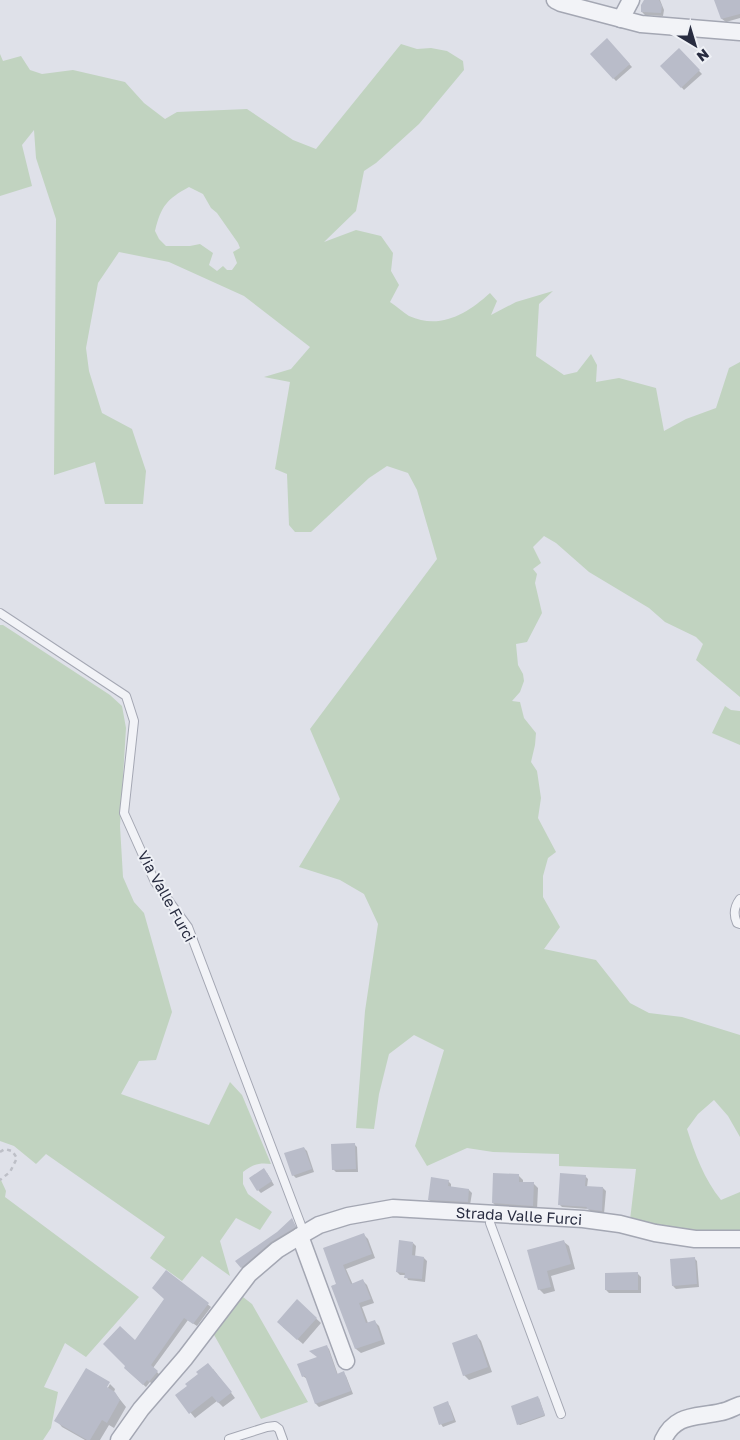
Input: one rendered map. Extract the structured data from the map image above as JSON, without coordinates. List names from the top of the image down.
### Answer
{
  "streets": {
    "street": ["Strada Valle Furci"],
    "lane": ["Via Valle Furci"]
  },
  "crossings": [
    ["Via Valle Furci", "Strada Valle Furci"]
  ],
  "north": "bottom right"
}
